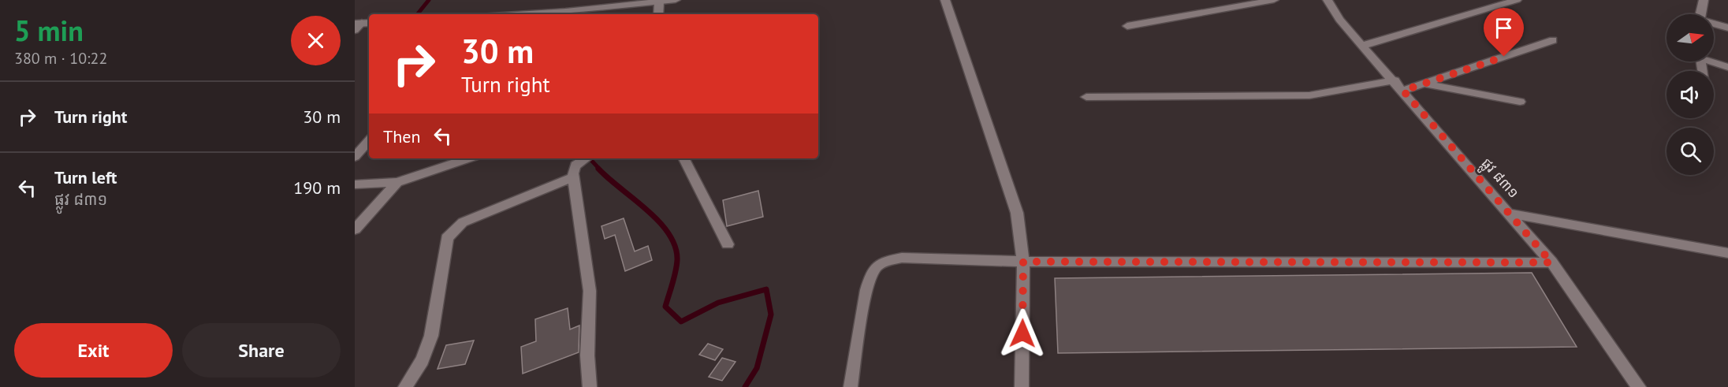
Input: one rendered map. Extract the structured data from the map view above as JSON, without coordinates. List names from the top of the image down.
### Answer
{
  "streets": {
    "street": ["ផ្លូវ ៨៣១"]
  },
  "north": "right",
  "page": {
    "heading": ["5 min", "380 m · 10:22"],
    "turn": ["30 m", "Turn right"],
    "list": [
      {
        "name": "Turn right",
        "value": "30 m"
      },
      {
        "name": "Turn left",
        "note": "ផ្លូវ ៨៣១",
        "value": "190 m"
      }
    ],
    "then": "Then",
    "buttons": ["Exit", "Share"]
  }
}
